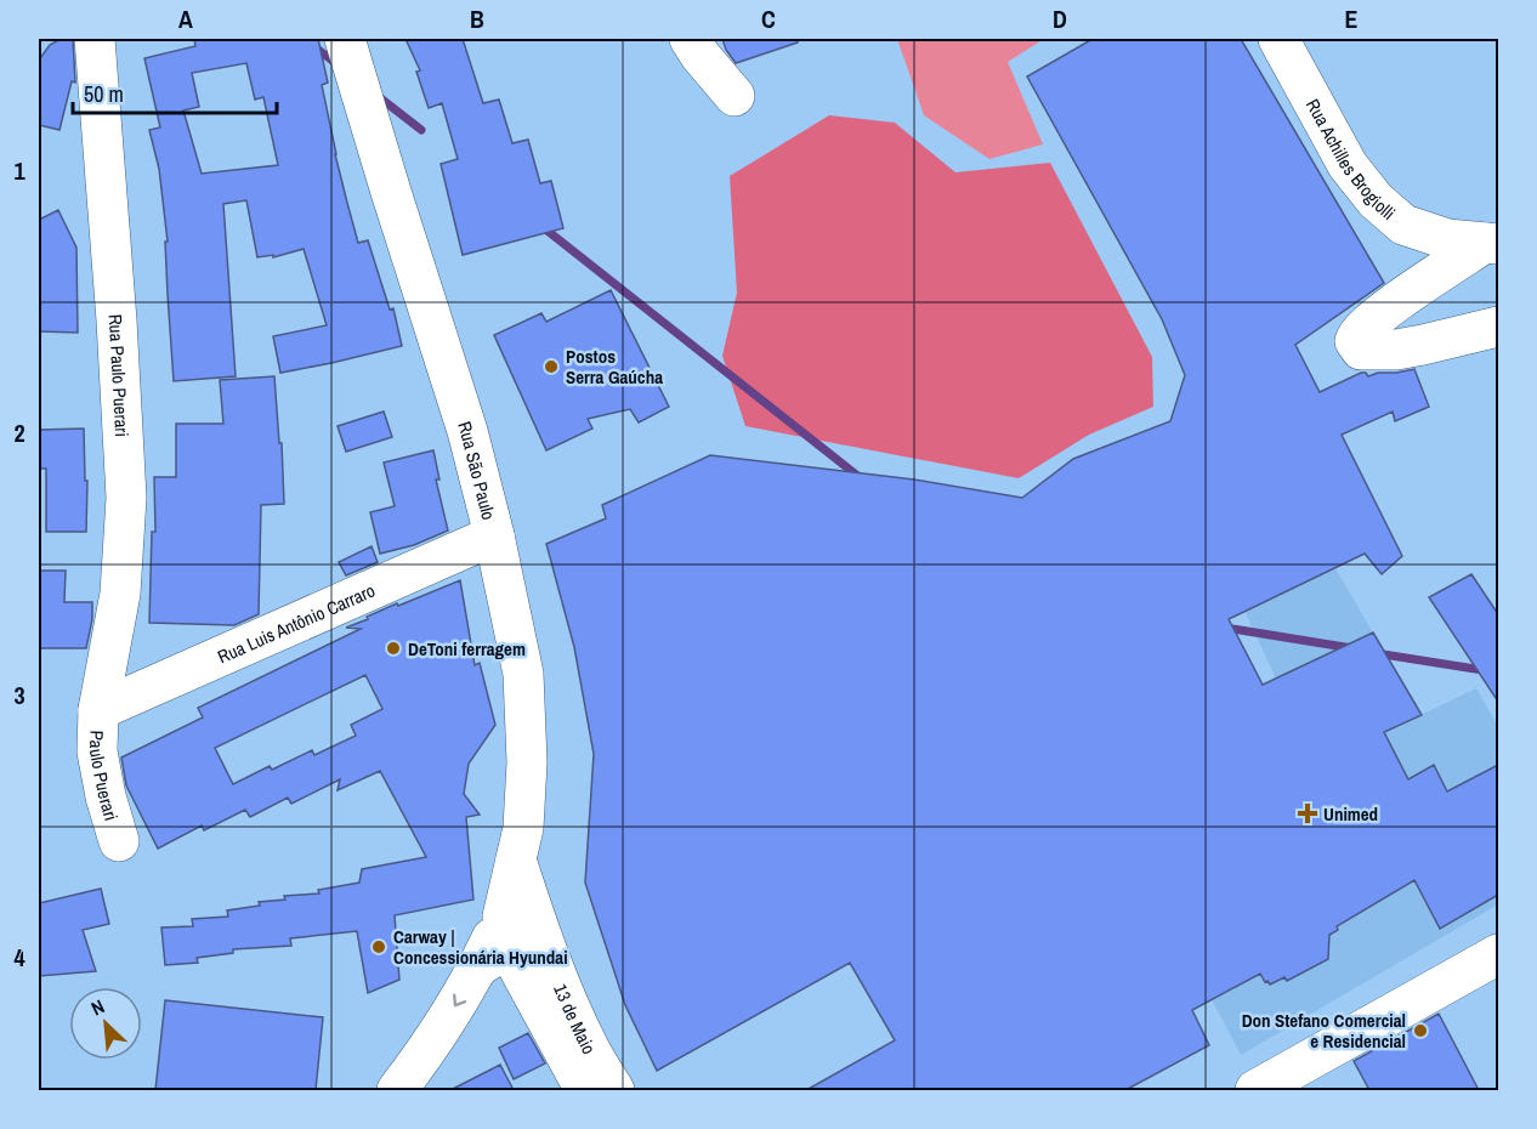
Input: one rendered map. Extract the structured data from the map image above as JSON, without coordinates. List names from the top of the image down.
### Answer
{
  "streets": {
    "street": [
      "Rua Achilles Brogiolli",
      "Rua Paulo Puerari",
      "Rua São Paulo",
      "Rua Luis Antônio Carraro",
      "Paulo Puerari",
      "13 de Maio"
    ]
  },
  "crossings": [
    ["Rua Paulo Puerari", "Rua Luis Antônio Carraro"],
    ["Rua Paulo Puerari", "Paulo Puerari"],
    ["Rua São Paulo", "Rua Luis Antônio Carraro"],
    ["Rua São Paulo", "13 de Maio"],
    ["Rua Luis Antônio Carraro", "Paulo Puerari"]
  ],
  "places": {
    "other": [
      "Postos Serra Gaúcha",
      "DeToni ferragem",
      "Carway | Concessionária Hyundai",
      "Don Stefano Comercial e Residencial"
    ],
    "health": ["Unimed"]
  },
  "scale_bar": "50 m",
  "north": "top left",
  "grid": {
    "columns": [
      "A",
      "B",
      "C",
      "D",
      "E"
    ],
    "rows": [
      "1",
      "2",
      "3",
      "4"
    ]
  }
}
